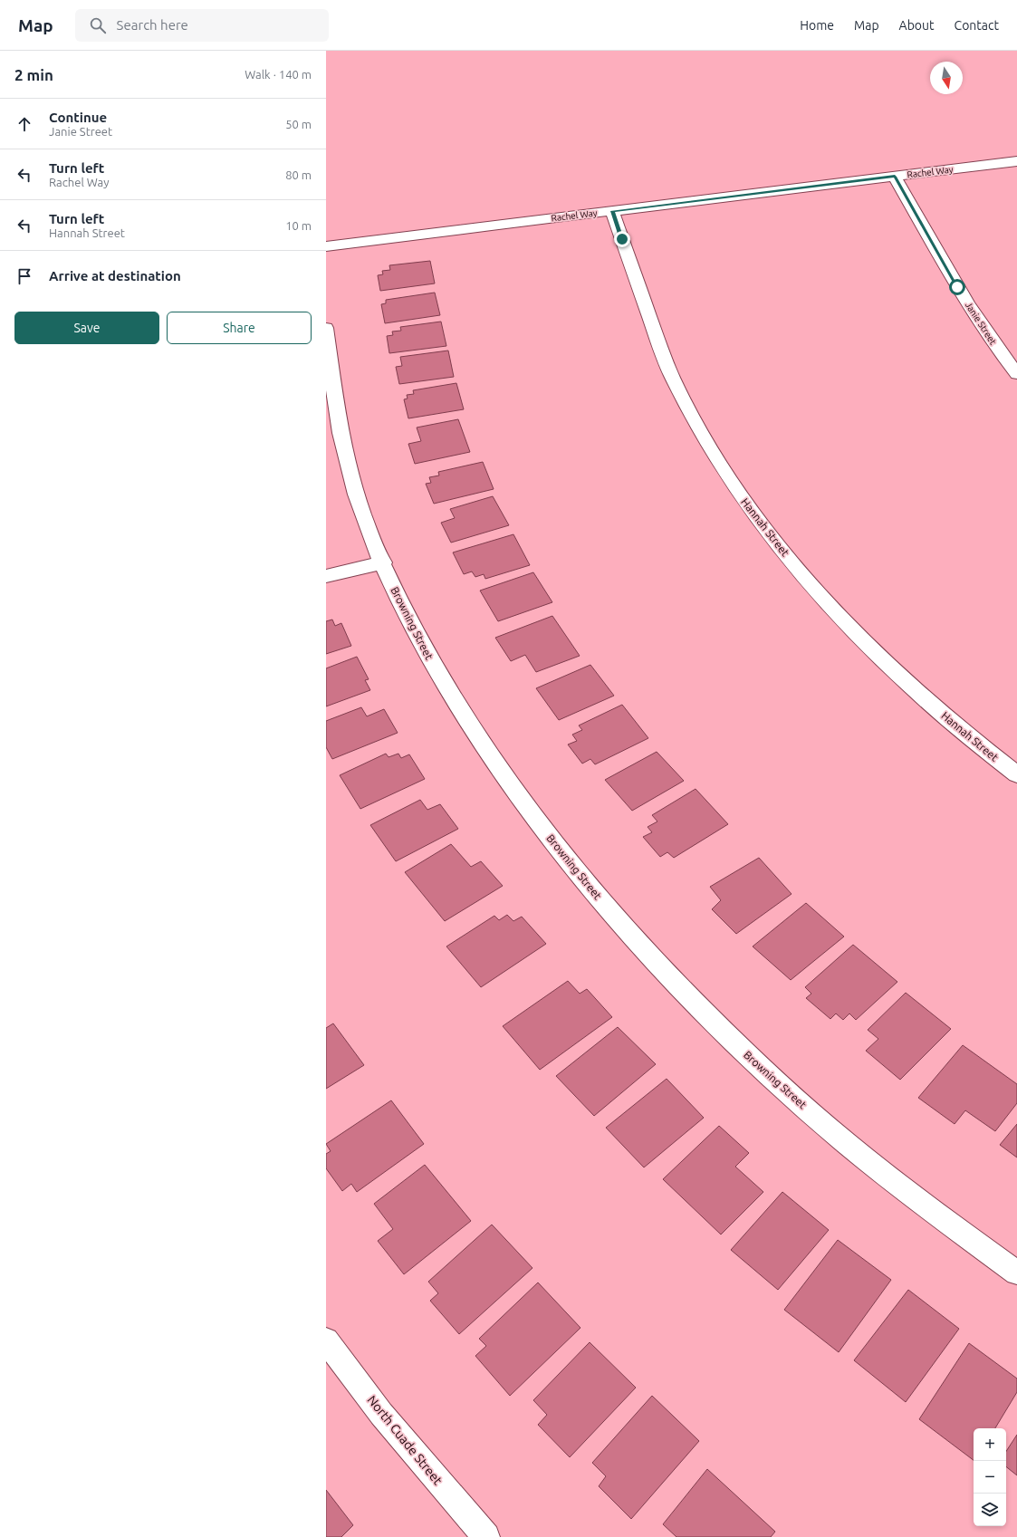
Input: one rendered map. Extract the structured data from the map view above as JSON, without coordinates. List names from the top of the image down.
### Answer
{
  "streets": {
    "street": [
      "Rachel Way",
      "Janie Street",
      "Hannah Street",
      "Browning Street",
      "North Cuade Street"
    ]
  },
  "crossings": [
    ["Rachel Way", "Janie Street"],
    ["Rachel Way", "Hannah Street"]
  ],
  "north": "bottom",
  "page": {
    "header": "Map",
    "search": "Search here",
    "nav": [
      "Home",
      "Map",
      "About",
      "Contact"
    ],
    "heading": ["2 min", "Walk · 140 m"],
    "list": [
      ["Continue", "Janie Street", "50 m"],
      ["Turn left", "Rachel Way", "80 m"],
      ["Turn left", "Hannah Street", "10 m"],
      "Arrive at destination"
    ],
    "buttons": ["Save", "Share"],
    "map_buttons": ["+", "−"]
  }
}
